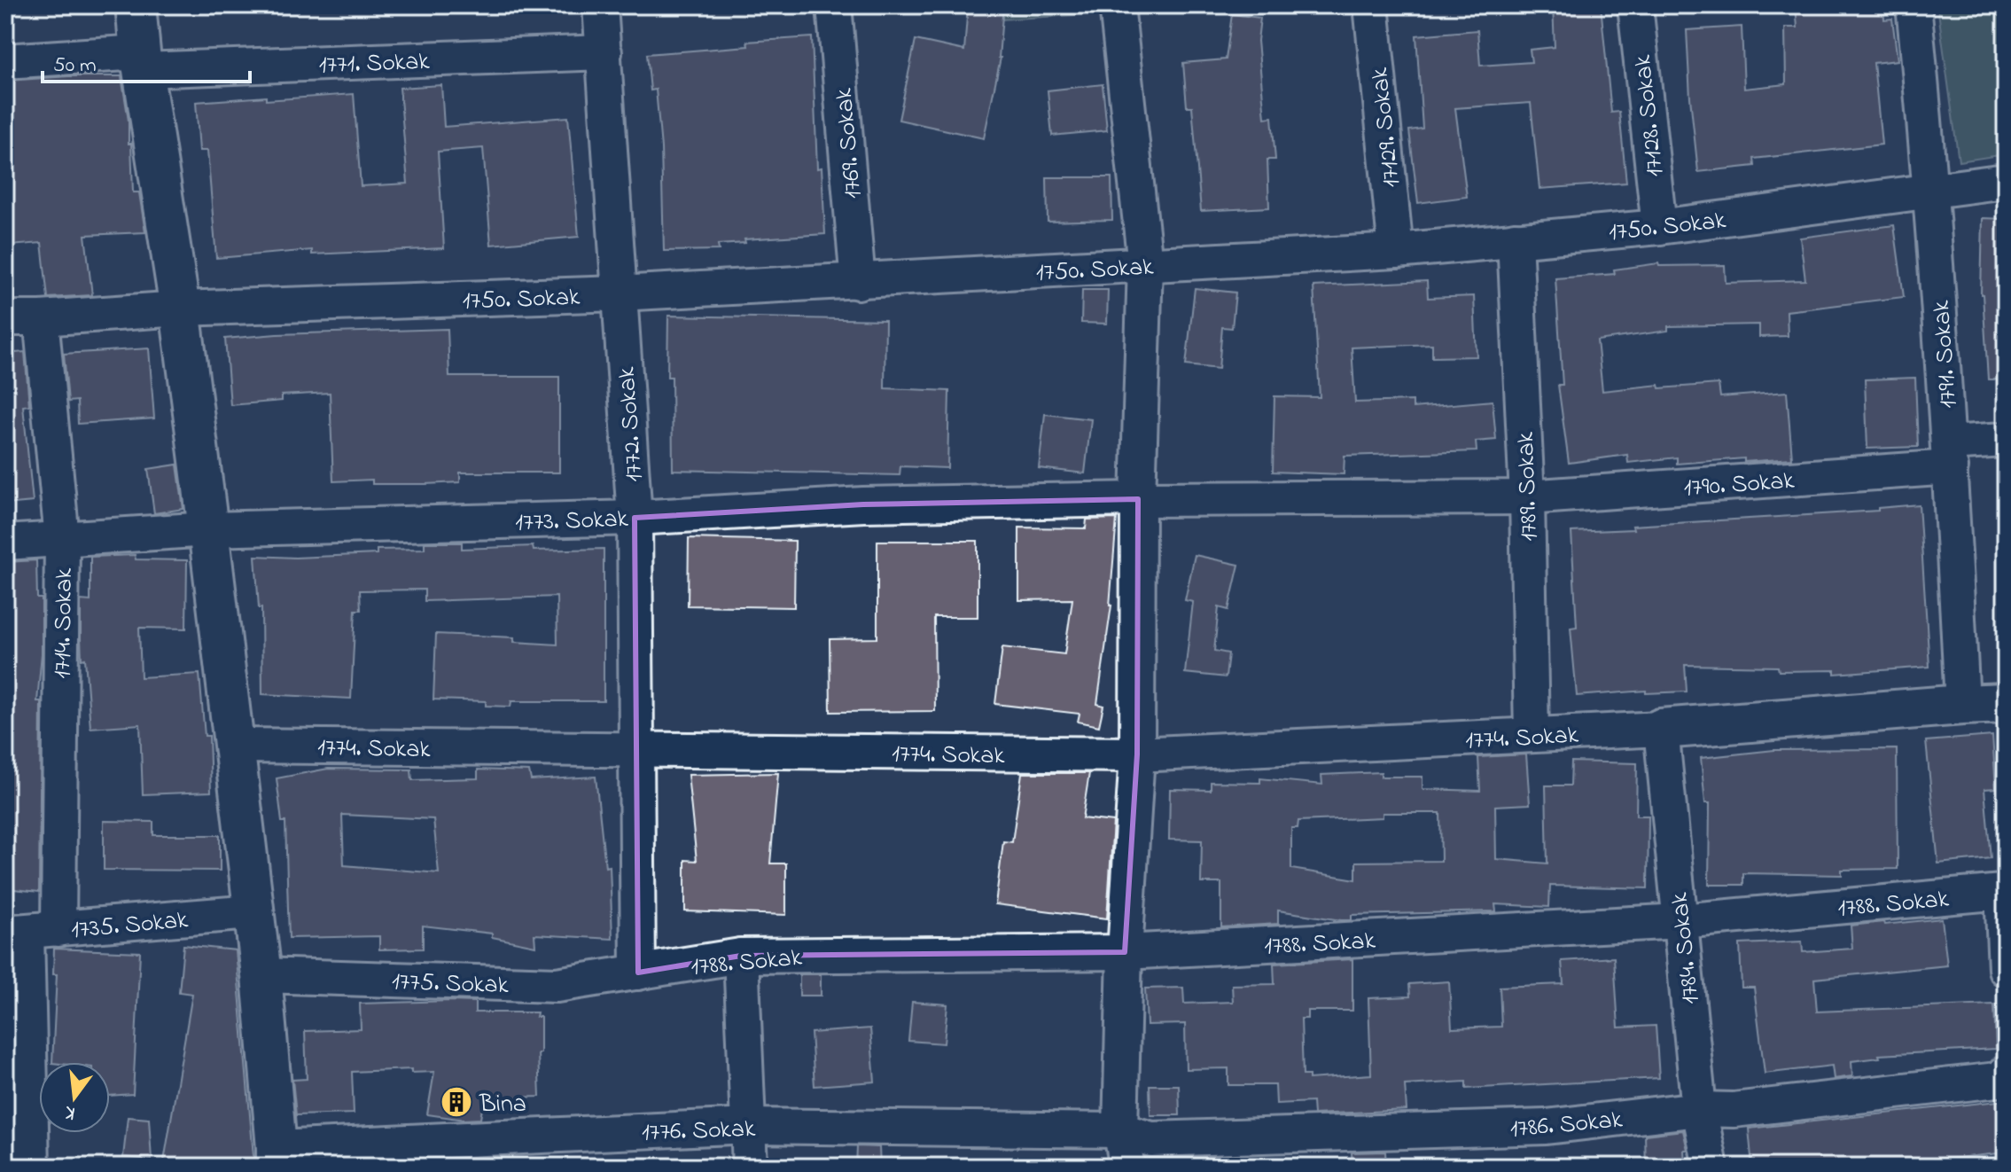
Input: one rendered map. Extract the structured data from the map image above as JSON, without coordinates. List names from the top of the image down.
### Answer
{
  "streets": {
    "street": [
      "1771. Sokak",
      "17128. Sokak",
      "17129. Sokak",
      "1769. Sokak",
      "1750. Sokak",
      "1791. Sokak",
      "1772. Sokak",
      "1790. Sokak",
      "1789. Sokak",
      "1773. Sokak",
      "1714. Sokak",
      "1774. Sokak",
      "1788. Sokak",
      "1735. Sokak",
      "1784. Sokak",
      "1775. Sokak",
      "1786. Sokak",
      "1776. Sokak"
    ]
  },
  "crossings": [
    ["1771. Sokak", "1772. Sokak"],
    ["17128. Sokak", "1750. Sokak"],
    ["17129. Sokak", "1750. Sokak"],
    ["1769. Sokak", "1750. Sokak"],
    ["1750. Sokak", "1791. Sokak"],
    ["1750. Sokak", "1772. Sokak"],
    ["1750. Sokak", "1789. Sokak"],
    ["1750. Sokak", "1714. Sokak"],
    ["1791. Sokak", "1790. Sokak"],
    ["1772. Sokak", "1773. Sokak"],
    ["1772. Sokak", "1774. Sokak"],
    ["1772. Sokak", "1788. Sokak"],
    ["1772. Sokak", "1775. Sokak"],
    ["1790. Sokak", "1789. Sokak"],
    ["1790. Sokak", "1773. Sokak"],
    ["1789. Sokak", "1774. Sokak"],
    ["1773. Sokak", "1714. Sokak"],
    ["1714. Sokak", "1735. Sokak"],
    ["1774. Sokak", "1784. Sokak"],
    ["1788. Sokak", "1784. Sokak"],
    ["1788. Sokak", "1775. Sokak"],
    ["1784. Sokak", "1786. Sokak"],
    ["1786. Sokak", "1776. Sokak"]
  ],
  "places": {
    "building": ["Bina"]
  },
  "scale_bar": "50 m",
  "north": "bottom"
}
